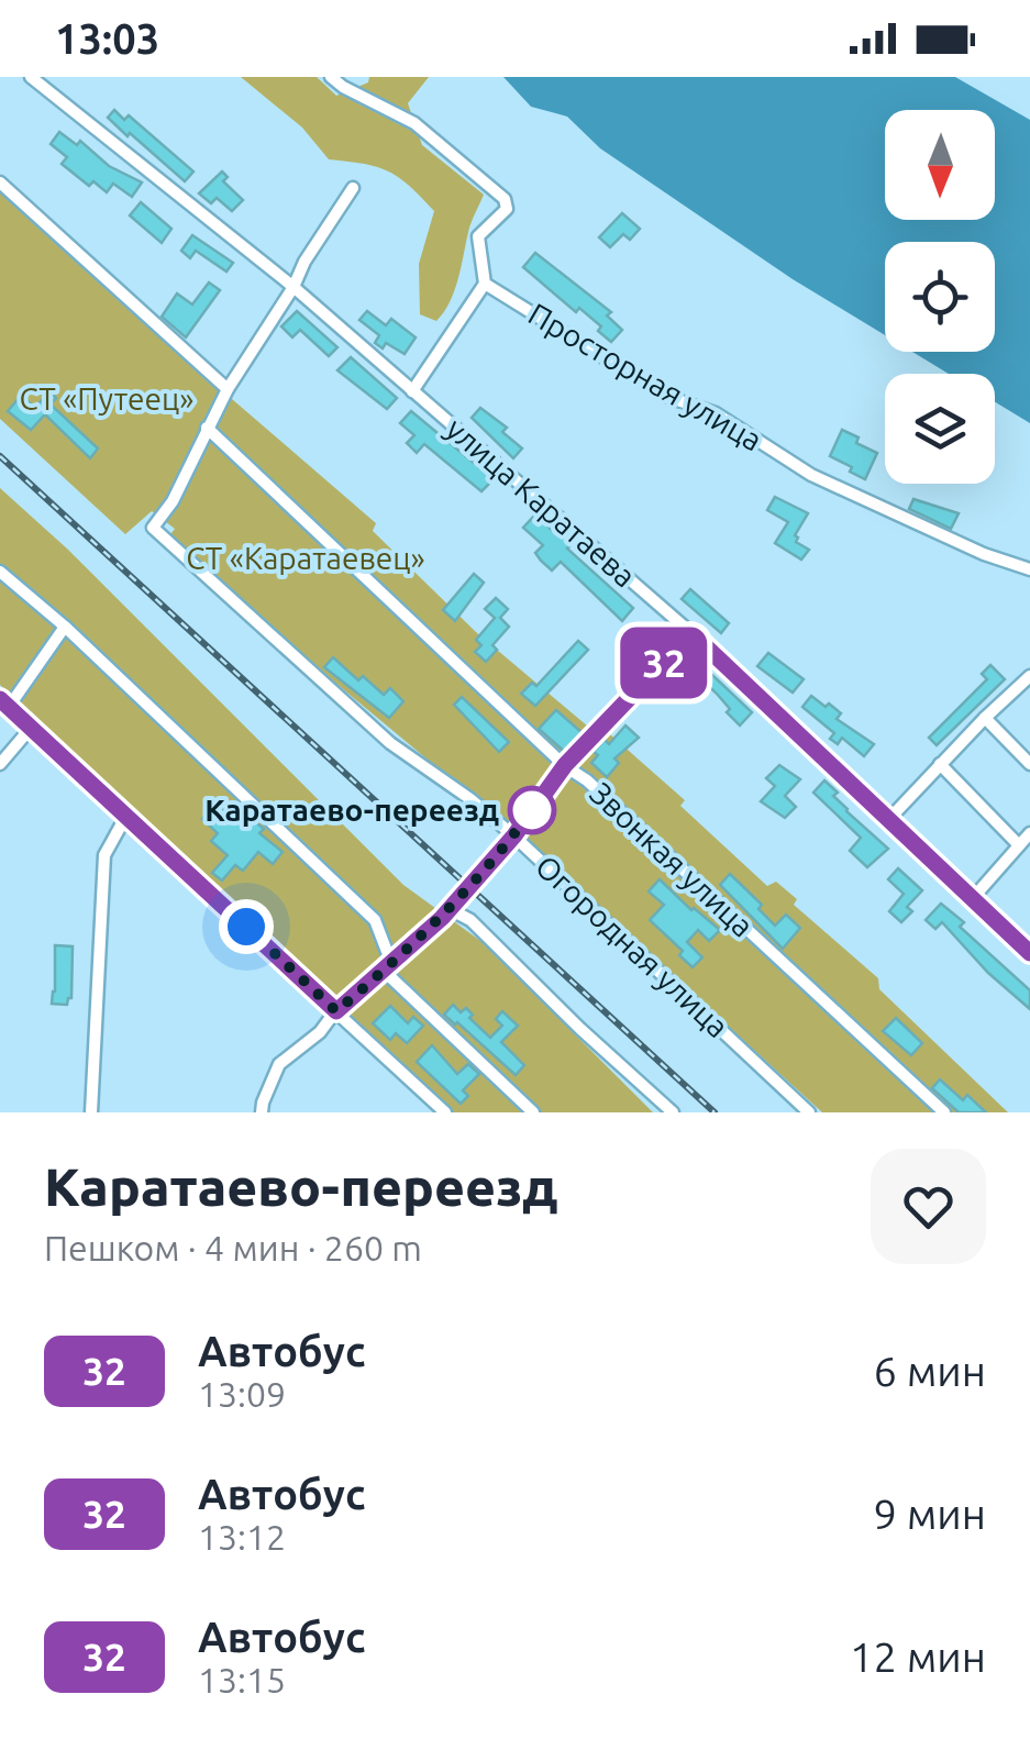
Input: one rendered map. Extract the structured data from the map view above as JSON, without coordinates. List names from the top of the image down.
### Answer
{
  "streets": {
    "street": [
      "Просторная улица",
      "улица Каратаева",
      "Звонкая улица",
      "Огородная улица"
    ]
  },
  "crossings": [
    ["Звонкая улица", "Огородная улица"]
  ],
  "parks": ["СТ «Путеец»", "СТ «Каратаевец»"],
  "places": ["Каратаево-переезд"],
  "lines": ["bus line 32"],
  "north": "bottom",
  "page": {
    "status": "13:03",
    "on_map": "32",
    "heading": ["Каратаево-переезд", "Пешком · 4 мин · 260 m"],
    "list": [
      {
        "mark": "32",
        "name": "Автобус",
        "note": "13:09",
        "value": "6 мин"
      },
      {
        "mark": "32",
        "name": "Автобус",
        "note": "13:12",
        "value": "9 мин"
      },
      {
        "mark": "32",
        "name": "Автобус",
        "note": "13:15",
        "value": "12 мин"
      }
    ]
  }
}
